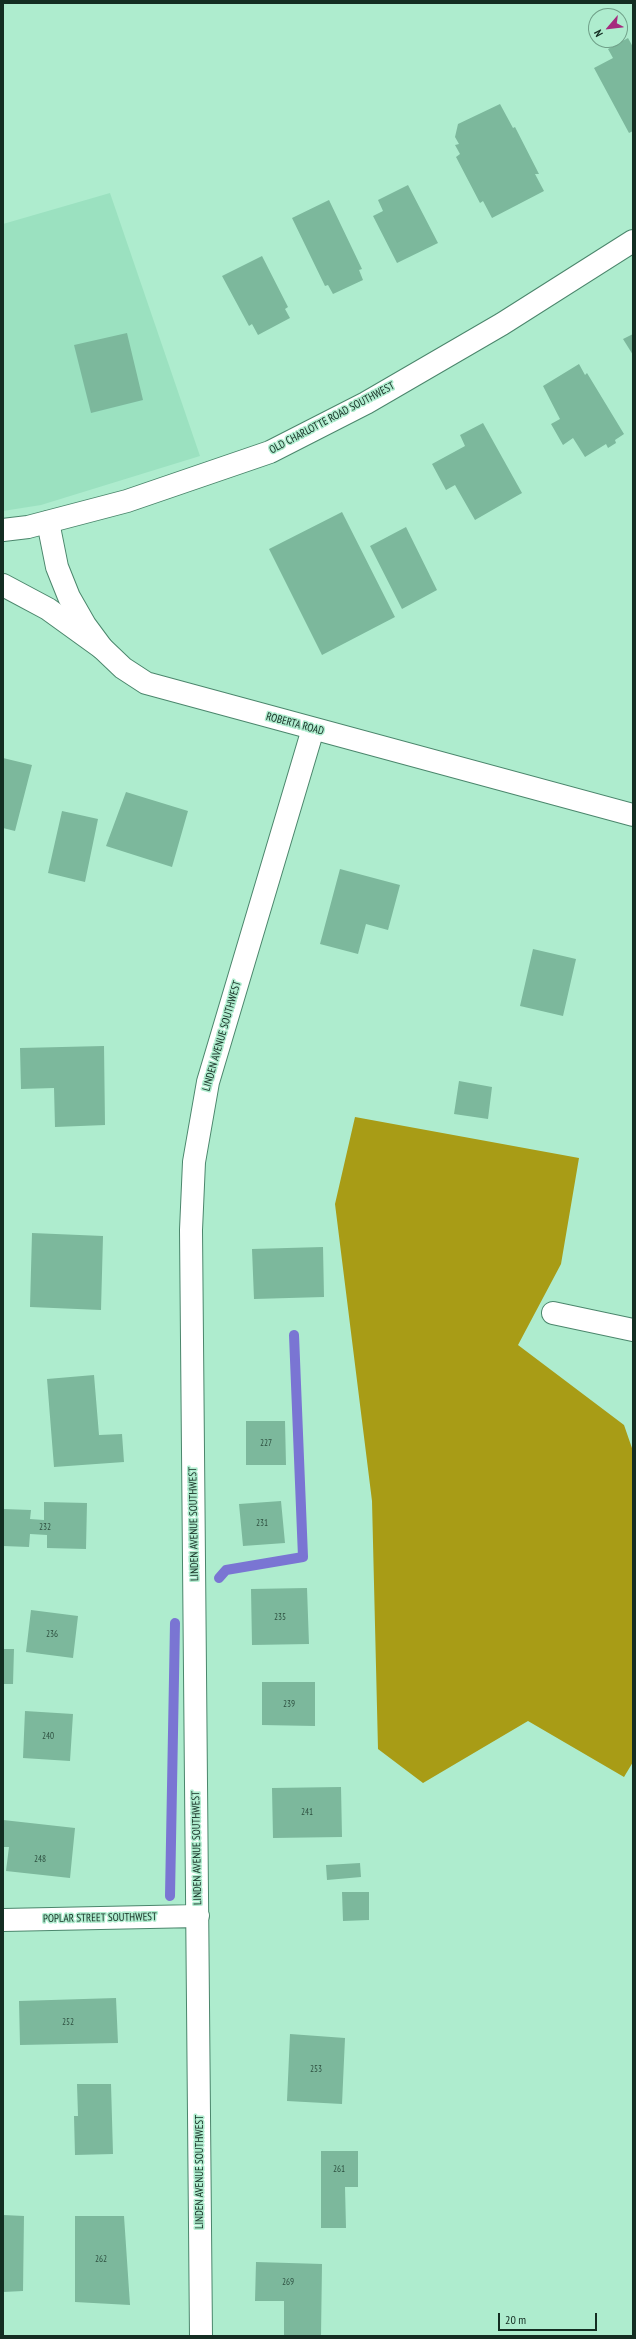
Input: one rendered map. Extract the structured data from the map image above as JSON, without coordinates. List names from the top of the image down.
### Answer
{
  "streets": {
    "street": [
      "OLD CHARLOTTE ROAD SOUTHWEST",
      "ROBERTA ROAD",
      "LINDEN AVENUE SOUTHWEST",
      "POPLAR STREET SOUTHWEST"
    ]
  },
  "crossings": [
    ["OLD CHARLOTTE ROAD SOUTHWEST", "ROBERTA ROAD"],
    ["ROBERTA ROAD", "LINDEN AVENUE SOUTHWEST"],
    ["LINDEN AVENUE SOUTHWEST", "POPLAR STREET SOUTHWEST"]
  ],
  "house_numbers": [
    "227",
    "231",
    "232",
    "235",
    "236",
    "239",
    "240",
    "241",
    "248",
    "252",
    "253",
    "261",
    "262",
    "269"
  ],
  "scale_bar": "20 m",
  "north": "bottom left"
}
